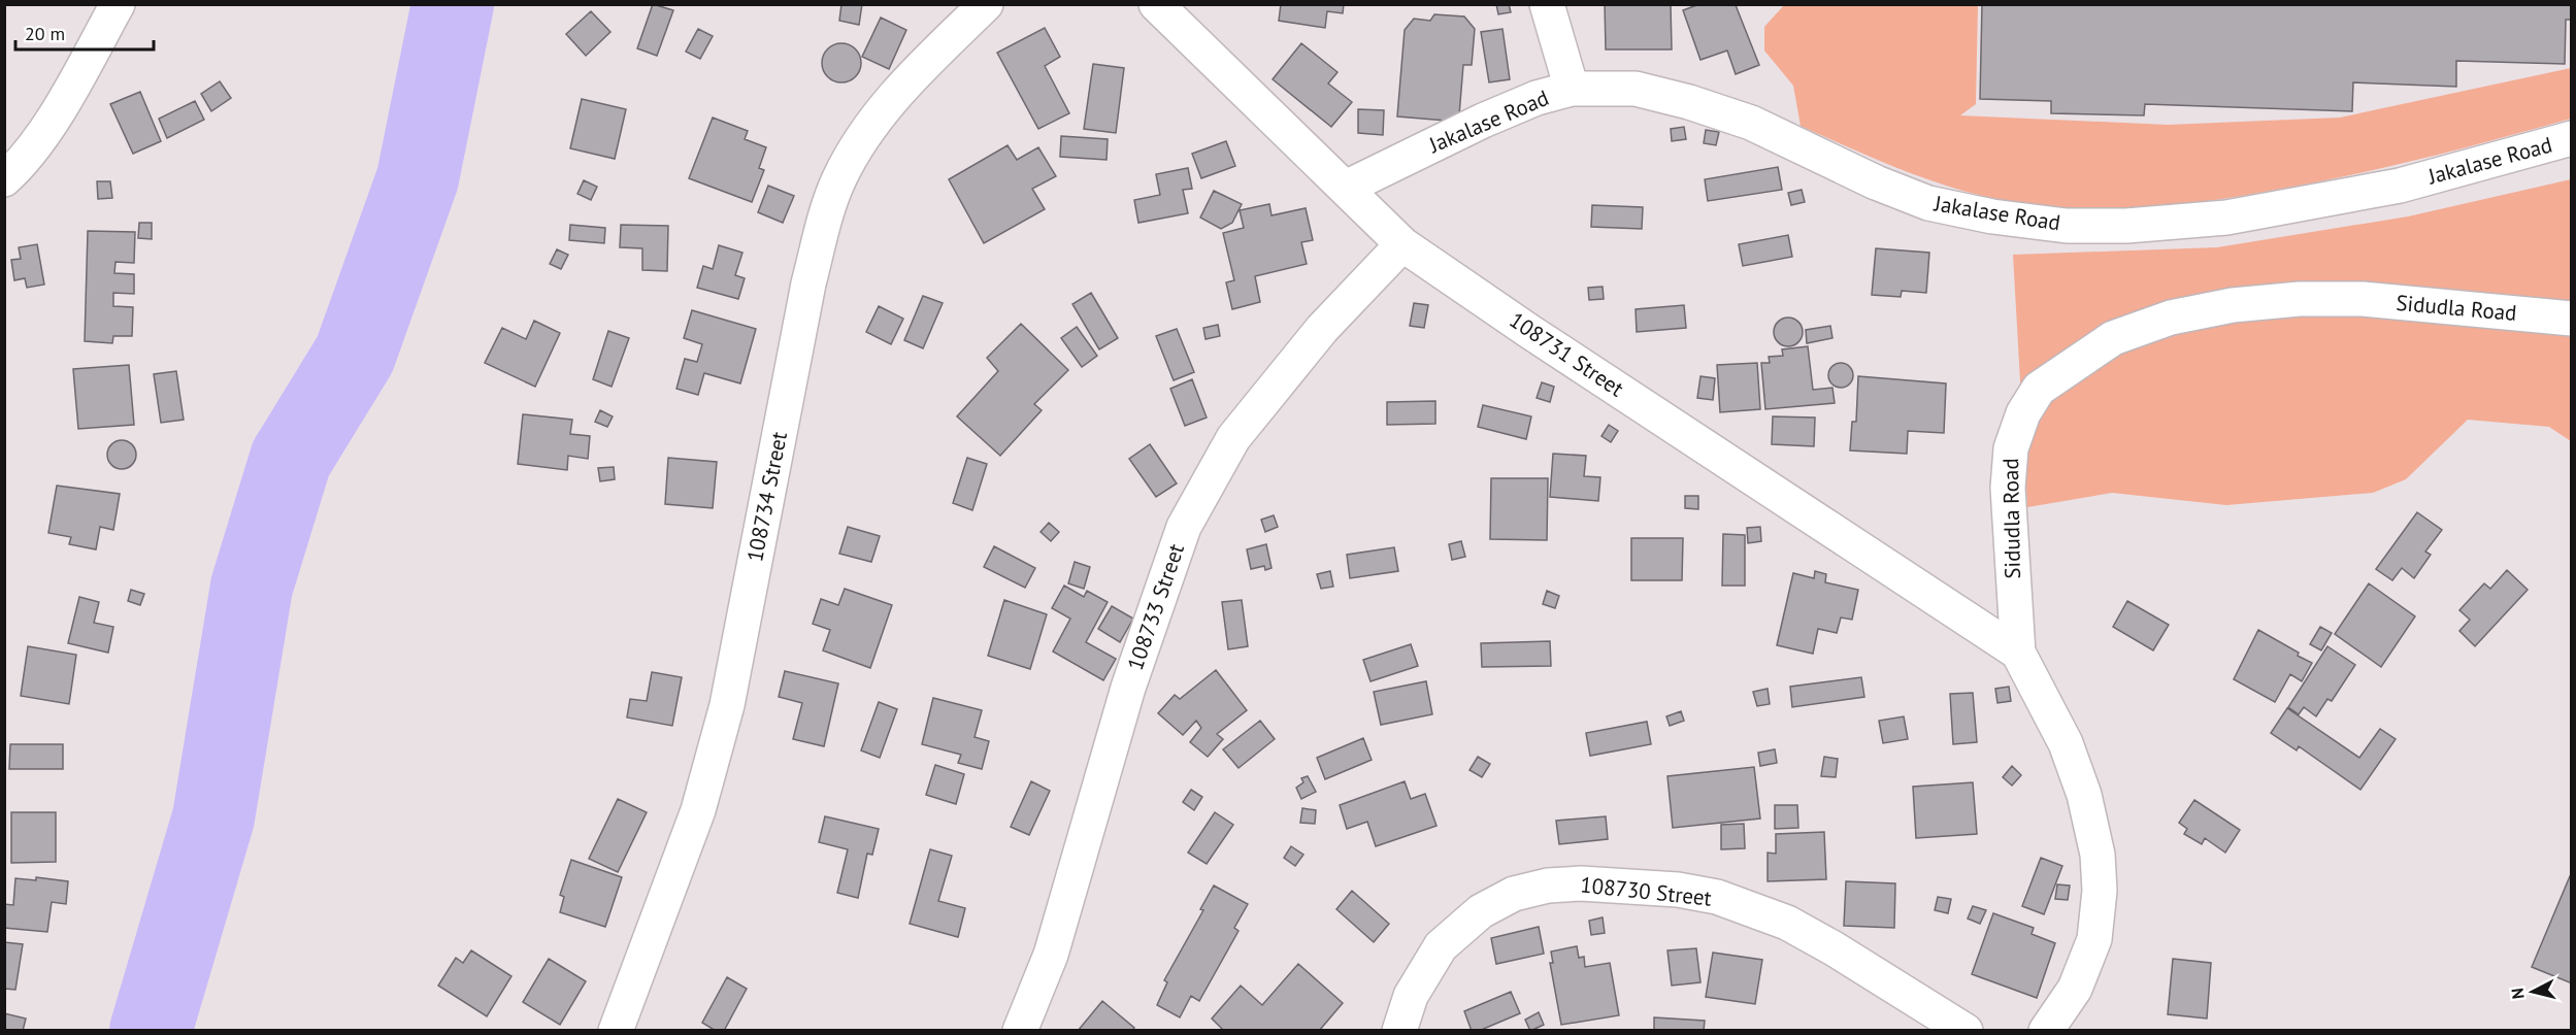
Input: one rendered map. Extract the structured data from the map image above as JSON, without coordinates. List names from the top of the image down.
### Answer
{
  "streets": {
    "street": [
      "Jakalase Road",
      "Sidudla Road",
      "108731 Street",
      "108734 Street",
      "108733 Street",
      "108730 Street"
    ]
  },
  "crossings": [
    ["Jakalase Road", "108731 Street"],
    ["Sidudla Road", "108731 Street"],
    ["108731 Street", "108733 Street"]
  ],
  "scale_bar": "20 m",
  "north": "left"
}
